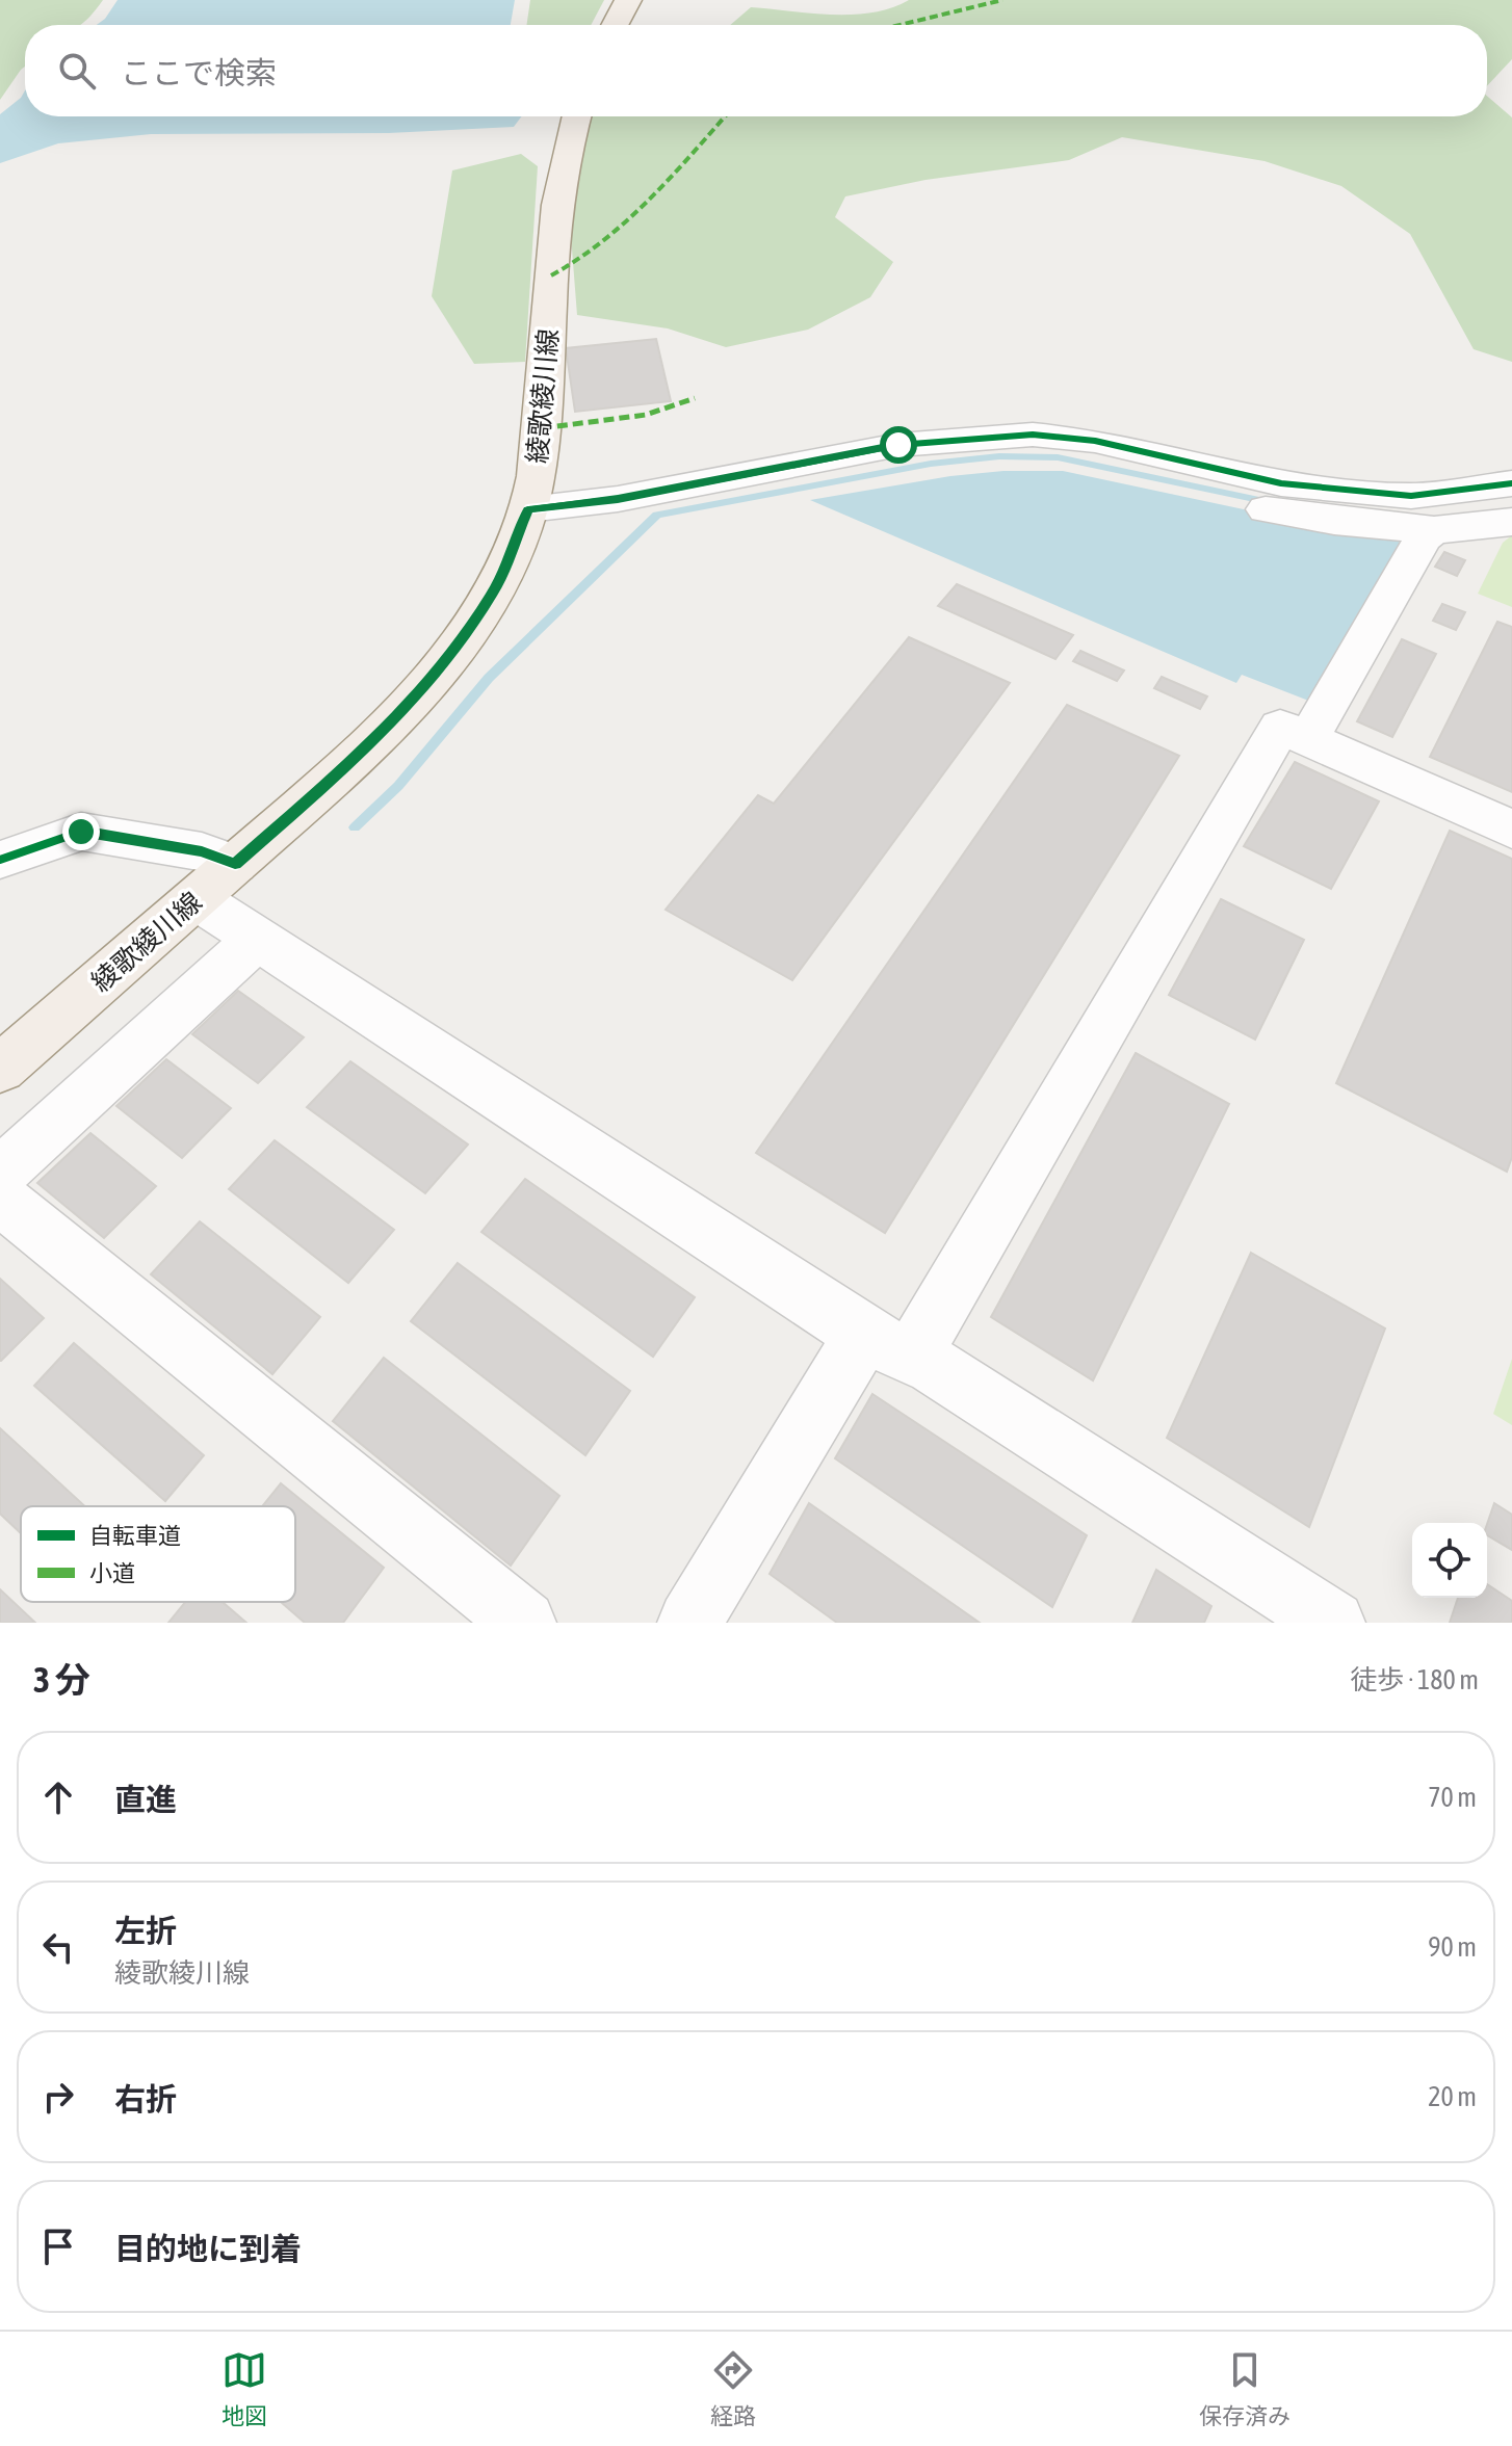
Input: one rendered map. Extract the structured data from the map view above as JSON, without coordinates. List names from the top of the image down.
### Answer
{
  "streets": {
    "main road": ["綾歌綾川線"]
  },
  "legend": ["自転車道", "小道"],
  "page": {
    "search": "ここで検索",
    "heading": ["3 分", "徒歩 · 180 m"],
    "list": [
      ["直進", "70 m"],
      ["左折", "綾歌綾川線", "90 m"],
      ["右折", "20 m"],
      "目的地に到着"
    ],
    "nav": ["地図", "経路", "保存済み"]
  }
}
